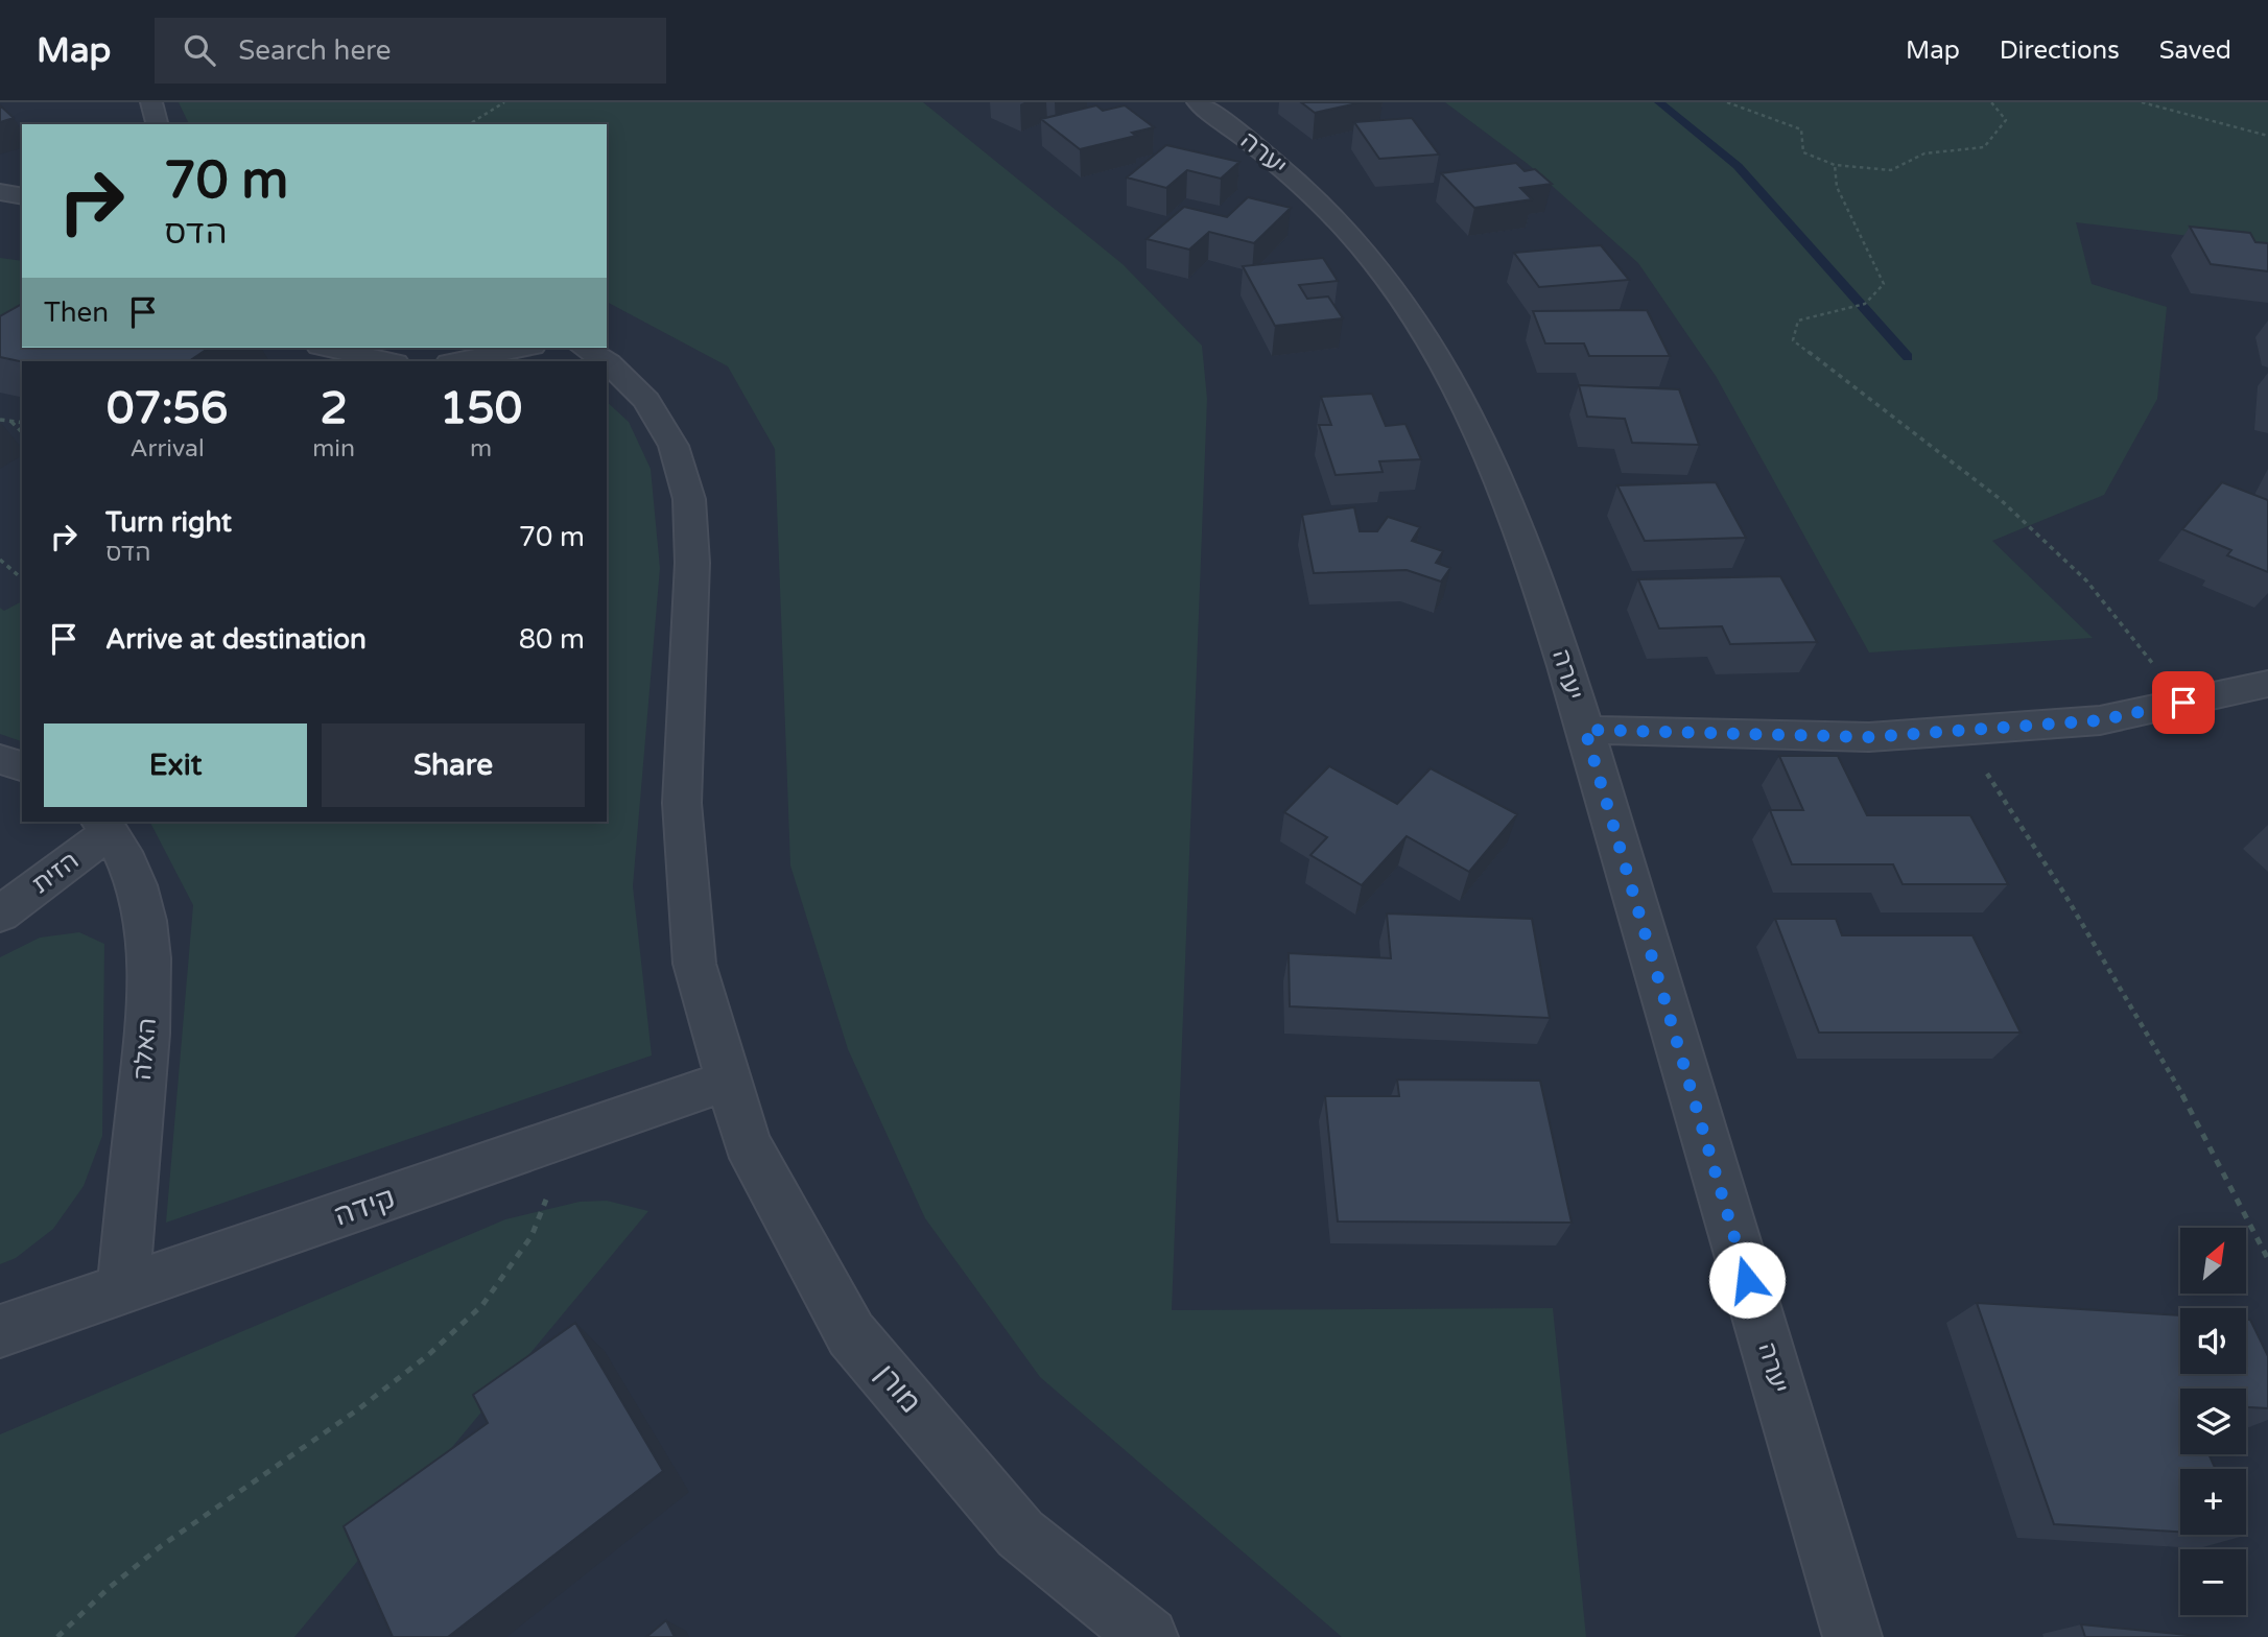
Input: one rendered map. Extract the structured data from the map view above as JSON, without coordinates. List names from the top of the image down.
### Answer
{
  "streets": {
    "street": [
      "יערה",
      "הזית",
      "האלה",
      "קידה",
      "מורן"
    ]
  },
  "crossings": [
    ["הזית", "האלה"],
    ["האלה", "קידה"],
    ["קידה", "מורן"]
  ],
  "north": "top right",
  "page": {
    "header": "Map",
    "search": "Search here",
    "nav": ["Map", "Directions", "Saved"],
    "turn": ["70 m", "הדס"],
    "then": "Then",
    "eta": [
      "07:56",
      "Arrival",
      "2",
      "min",
      "150",
      "m"
    ],
    "list": [
      {
        "name": "Turn right",
        "note": "הדס",
        "value": "70 m"
      },
      {
        "name": "Arrive at destination",
        "value": "80 m"
      }
    ],
    "buttons": ["Exit", "Share"],
    "map_buttons": ["+", "−"]
  }
}
